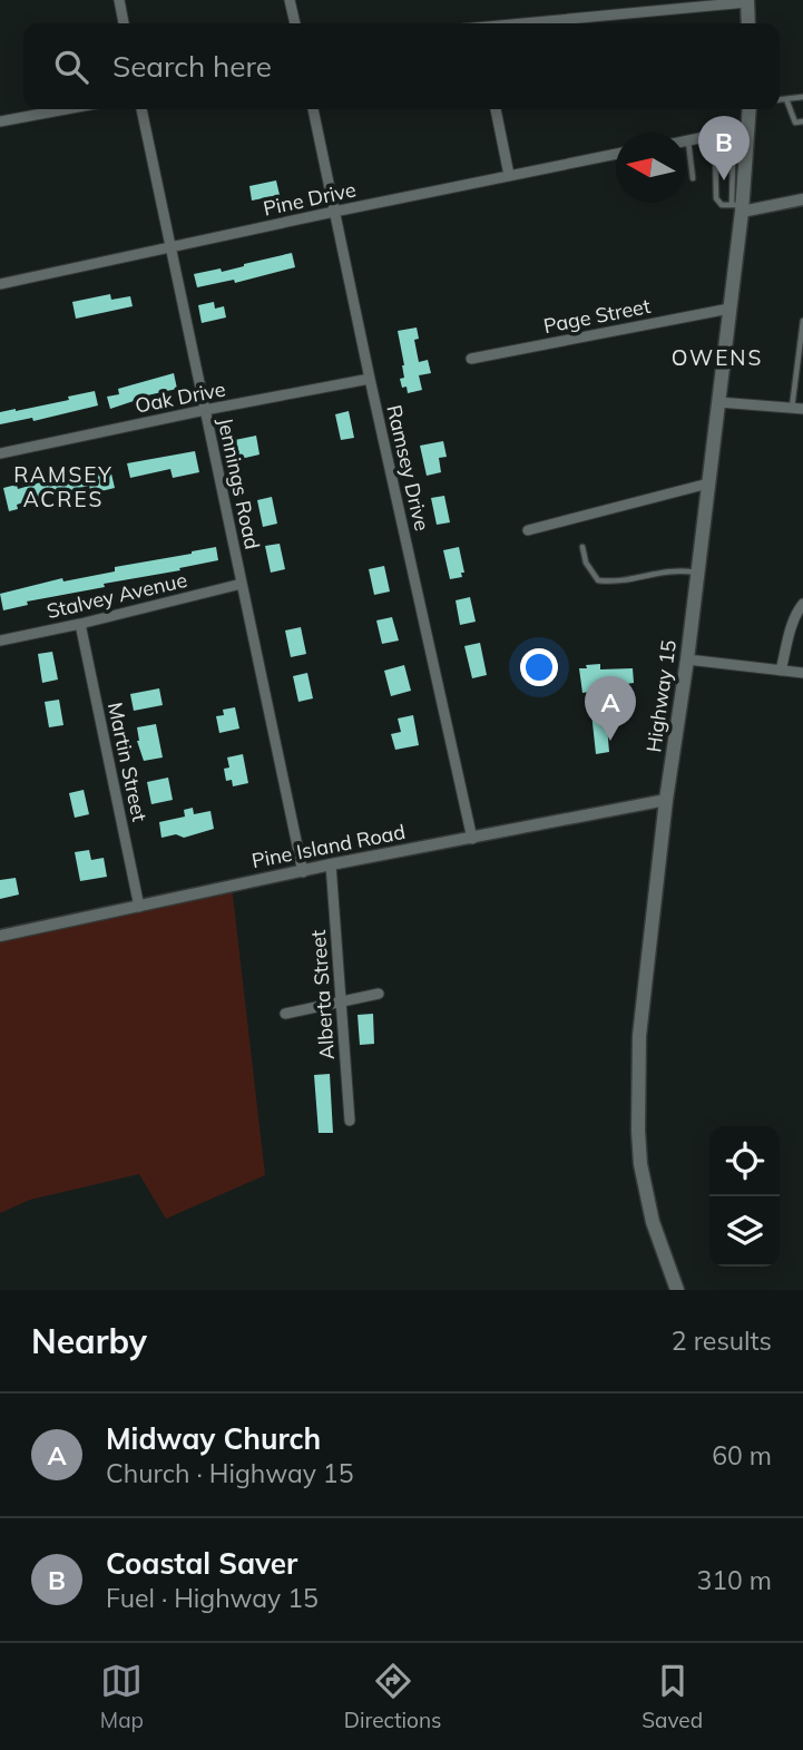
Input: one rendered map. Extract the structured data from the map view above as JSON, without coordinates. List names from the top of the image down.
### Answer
{
  "streets": {
    "main road": ["Highway 15"],
    "street": [
      "Pine Drive",
      "Page Street",
      "Oak Drive",
      "Ramsey Drive",
      "Jennings Road",
      "Stalvey Avenue",
      "Martin Street",
      "Pine Island Road",
      "Alberta Street"
    ]
  },
  "crossings": [
    ["Pine Drive", "Ramsey Drive"],
    ["Pine Drive", "Jennings Road"],
    ["Page Street", "Highway 15"],
    ["Oak Drive", "Ramsey Drive"],
    ["Oak Drive", "Jennings Road"],
    ["Ramsey Drive", "Pine Island Road"],
    ["Jennings Road", "Stalvey Avenue"],
    ["Jennings Road", "Pine Island Road"],
    ["Stalvey Avenue", "Martin Street"],
    ["Highway 15", "Pine Island Road"],
    ["Martin Street", "Pine Island Road"],
    ["Pine Island Road", "Alberta Street"]
  ],
  "districts": ["OWENS", "RAMSEY ACRES"],
  "north": "left",
  "page": {
    "search": "Search here",
    "pins": ["B", "A"],
    "heading": ["Nearby", "2 results"],
    "list": [
      {
        "mark": "A",
        "name": "Midway Church",
        "note": "Church · Highway 15",
        "value": "60 m"
      },
      {
        "mark": "B",
        "name": "Coastal Saver",
        "note": "Fuel · Highway 15",
        "value": "310 m"
      }
    ],
    "nav": ["Map", "Directions", "Saved"]
  }
}
